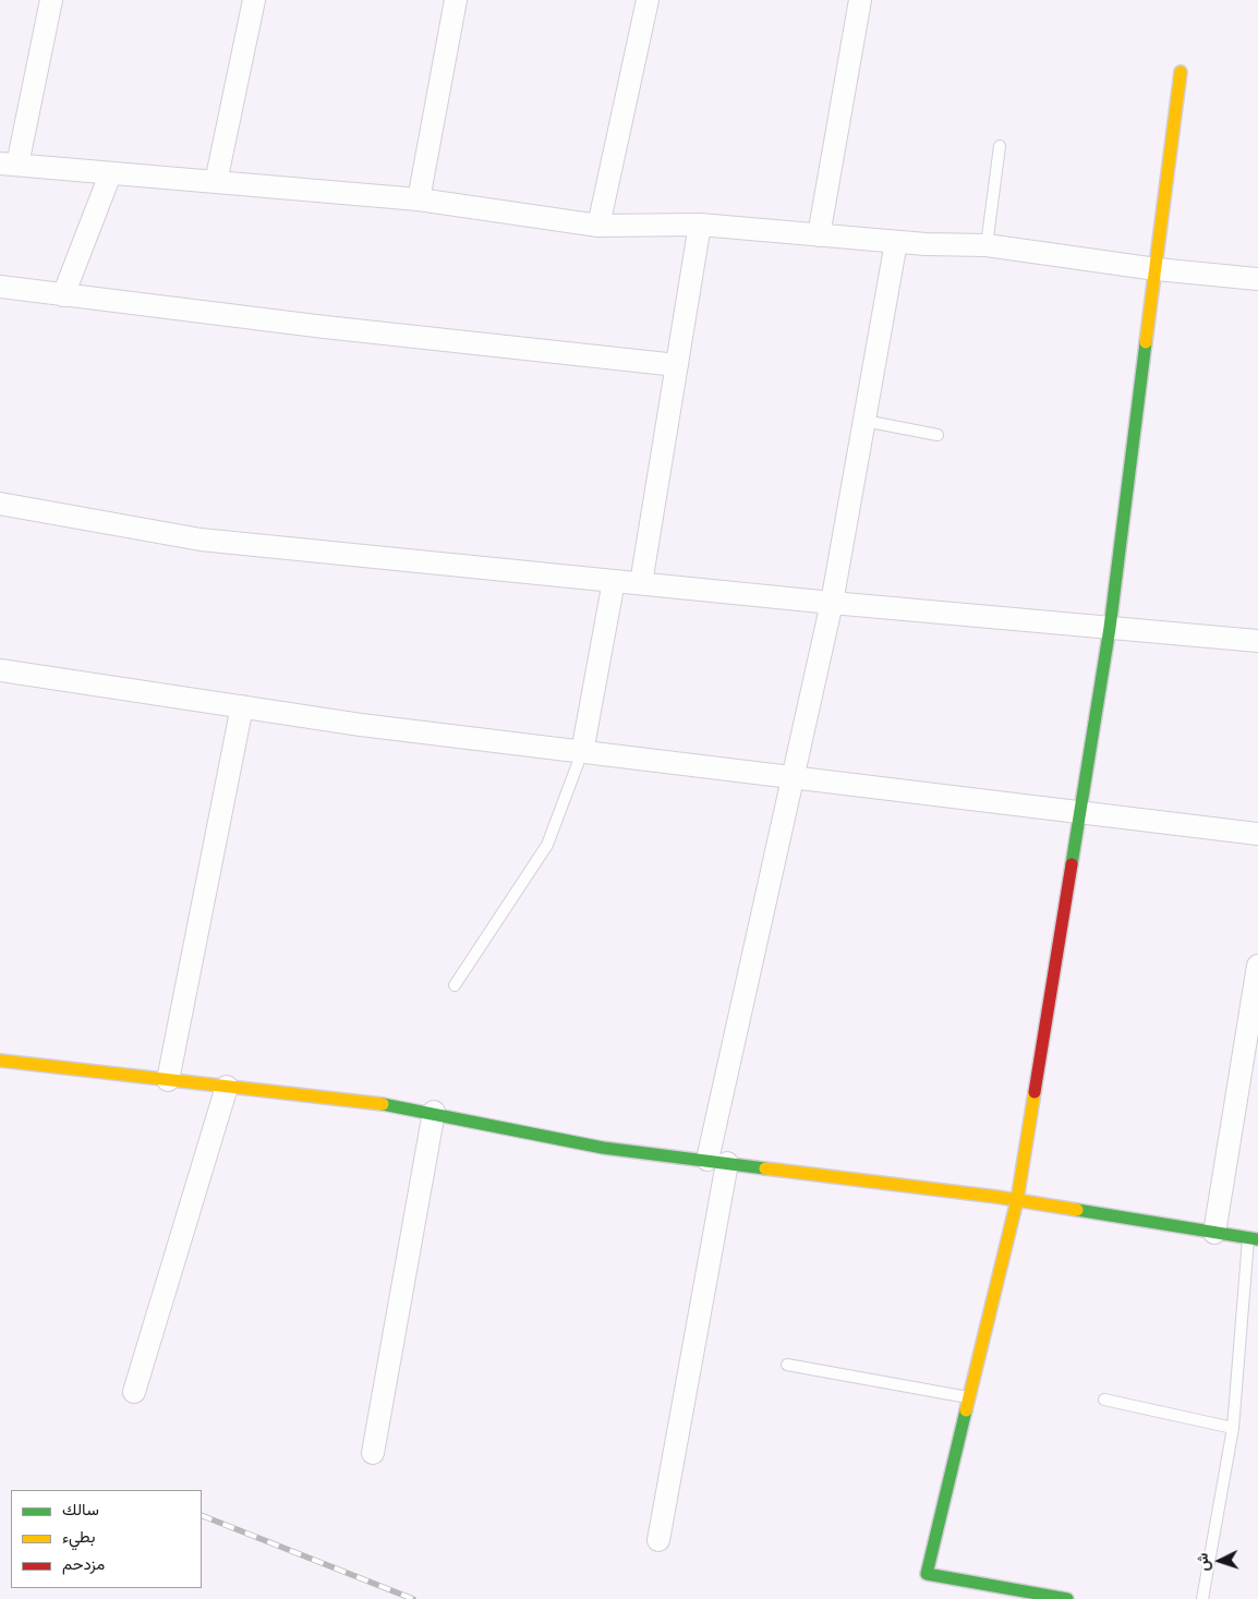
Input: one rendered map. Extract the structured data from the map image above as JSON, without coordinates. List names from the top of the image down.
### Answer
{
  "legend": ["سالك", "بطيء", "مزدحم"],
  "north": "left"
}
